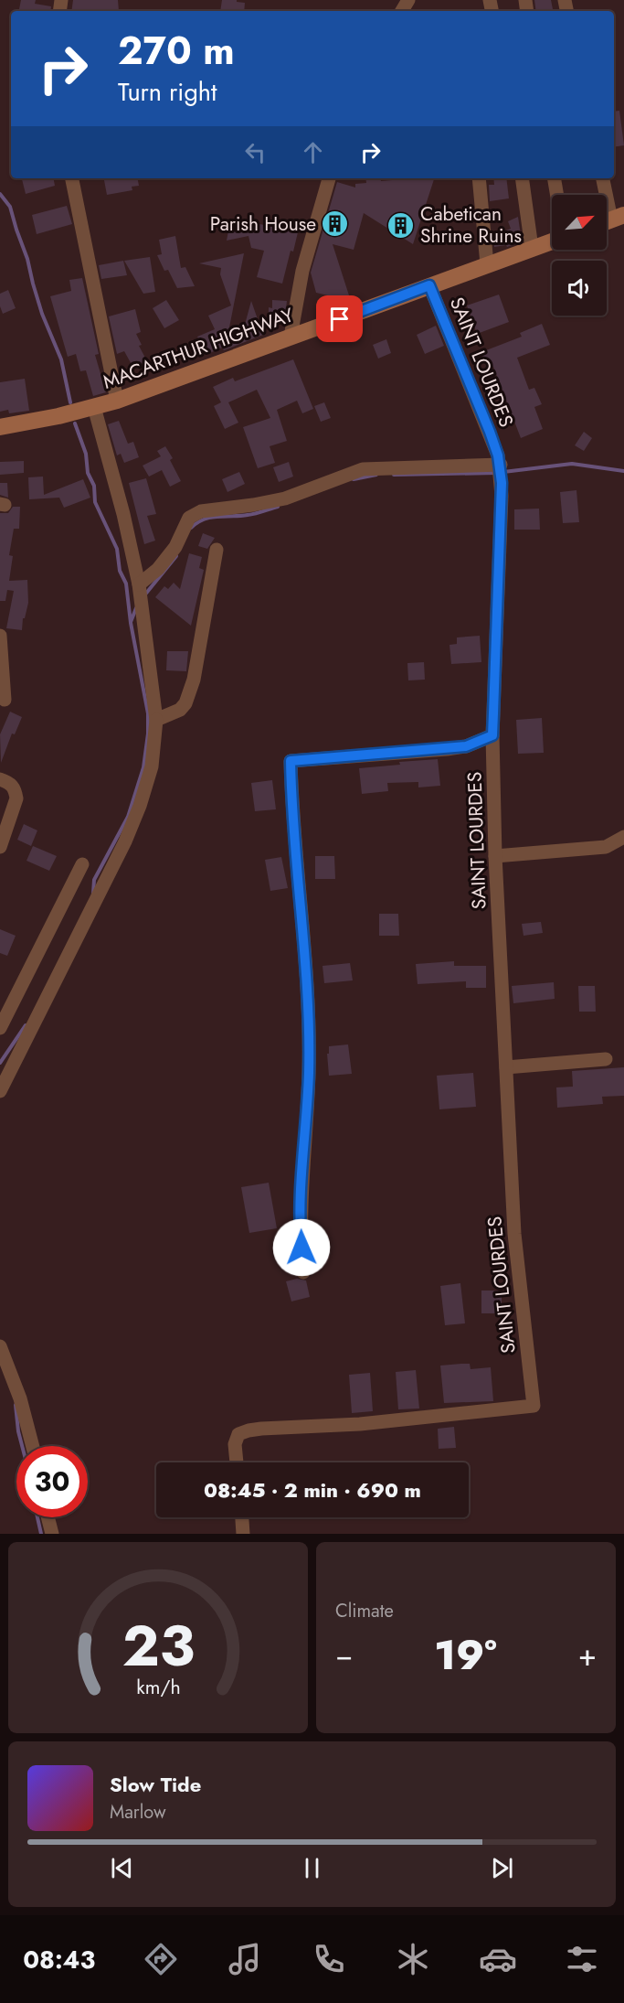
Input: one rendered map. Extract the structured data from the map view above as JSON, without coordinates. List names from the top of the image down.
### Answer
{
  "streets": {
    "main road": ["MACARTHUR HIGHWAY"],
    "street": ["SAINT LOURDES"]
  },
  "crossings": [
    ["MACARTHUR HIGHWAY", "SAINT LOURDES"]
  ],
  "places": {
    "building": ["Parish House", "Cabetican Shrine Ruins"]
  },
  "north": "top right",
  "page": {
    "turn": ["270 m", "Turn right"],
    "limit": "30",
    "trip": "08:45 · 2 min · 690 m",
    "tile": "Climate",
    "heat": ["−", "19°", "+"],
    "song": ["Slow Tide", "Marlow"],
    "tabs": "08:43",
    "gauge": ["23", "km/h"]
  }
}
